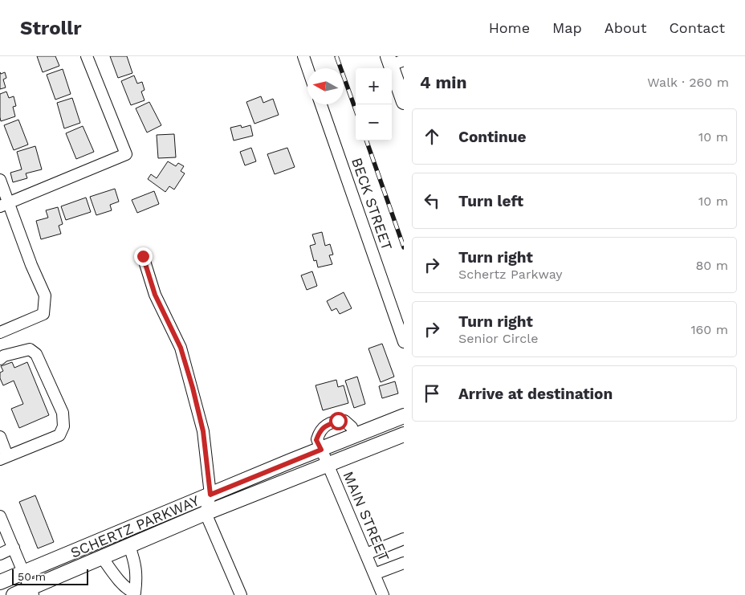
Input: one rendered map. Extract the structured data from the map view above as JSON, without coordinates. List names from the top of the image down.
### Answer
{
  "streets": {
    "main road": ["SCHERTZ PARKWAY"],
    "street": ["BECK STREET", "MAIN STREET"]
  },
  "crossings": [
    ["MAIN STREET", "SCHERTZ PARKWAY"]
  ],
  "scale_bar": "50 m",
  "north": "left",
  "page": {
    "header": "Strollr",
    "nav": [
      "Home",
      "Map",
      "About",
      "Contact"
    ],
    "heading": ["4 min", "Walk · 260 m"],
    "map_buttons": ["+", "−"],
    "list": [
      ["Continue", "10 m"],
      ["Turn left", "10 m"],
      ["Turn right", "Schertz Parkway", "80 m"],
      ["Turn right", "Senior Circle", "160 m"],
      "Arrive at destination"
    ],
    "scale": "50 m"
  }
}
